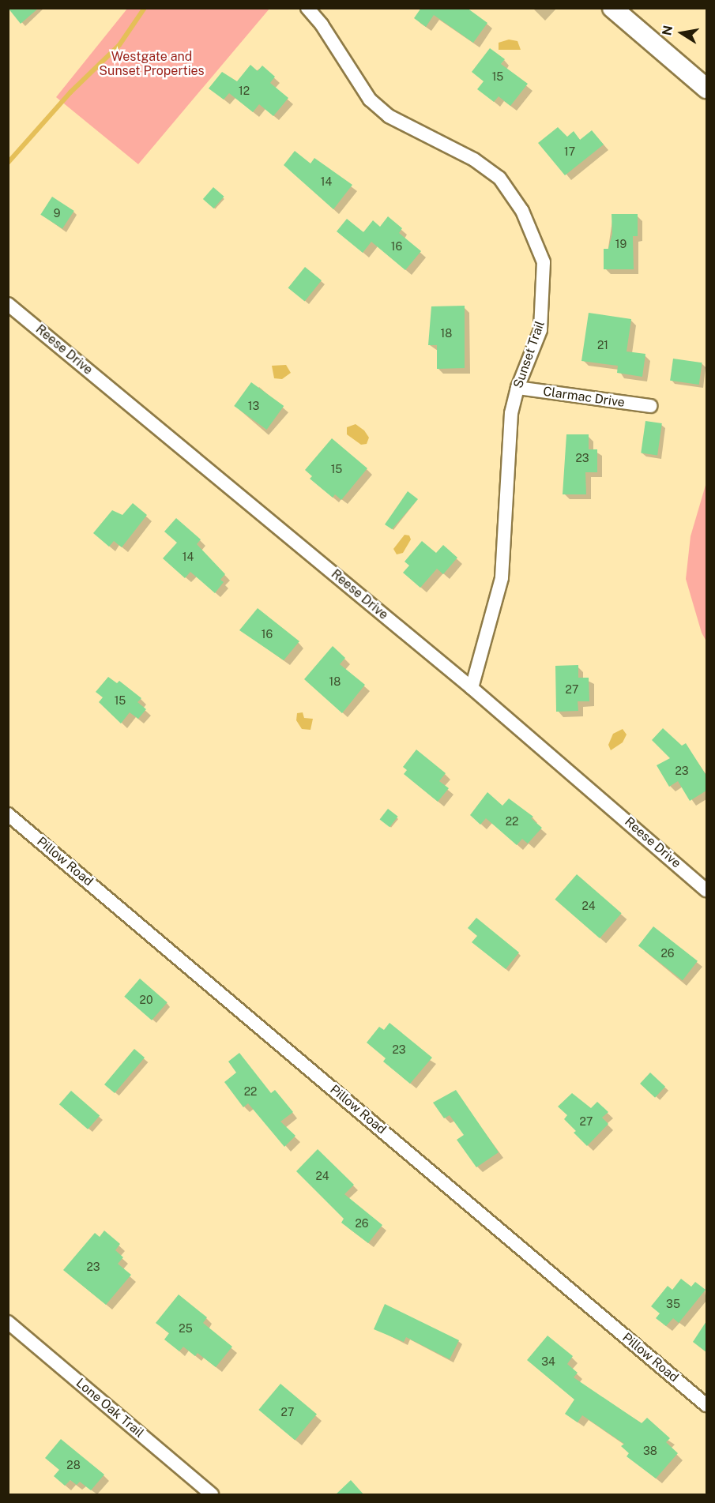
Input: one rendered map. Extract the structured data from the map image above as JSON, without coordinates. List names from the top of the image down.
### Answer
{
  "streets": {
    "street": [
      "Reese Drive",
      "Sunset Trail",
      "Clarmac Drive",
      "Pillow Road",
      "Lone Oak Trail"
    ]
  },
  "crossings": [
    ["Reese Drive", "Sunset Trail"],
    ["Sunset Trail", "Clarmac Drive"]
  ],
  "parks": ["Westgate and Sunset Properties"],
  "house_numbers": [
    "15",
    "12",
    "17",
    "14",
    "9",
    "19",
    "16",
    "18",
    "21",
    "13",
    "23",
    "15",
    "14",
    "16",
    "18",
    "27",
    "15",
    "23",
    "22",
    "24",
    "26",
    "20",
    "23",
    "22",
    "27",
    "24",
    "26",
    "23",
    "35",
    "25",
    "34",
    "27",
    "38",
    "28"
  ],
  "north": "left"
}
